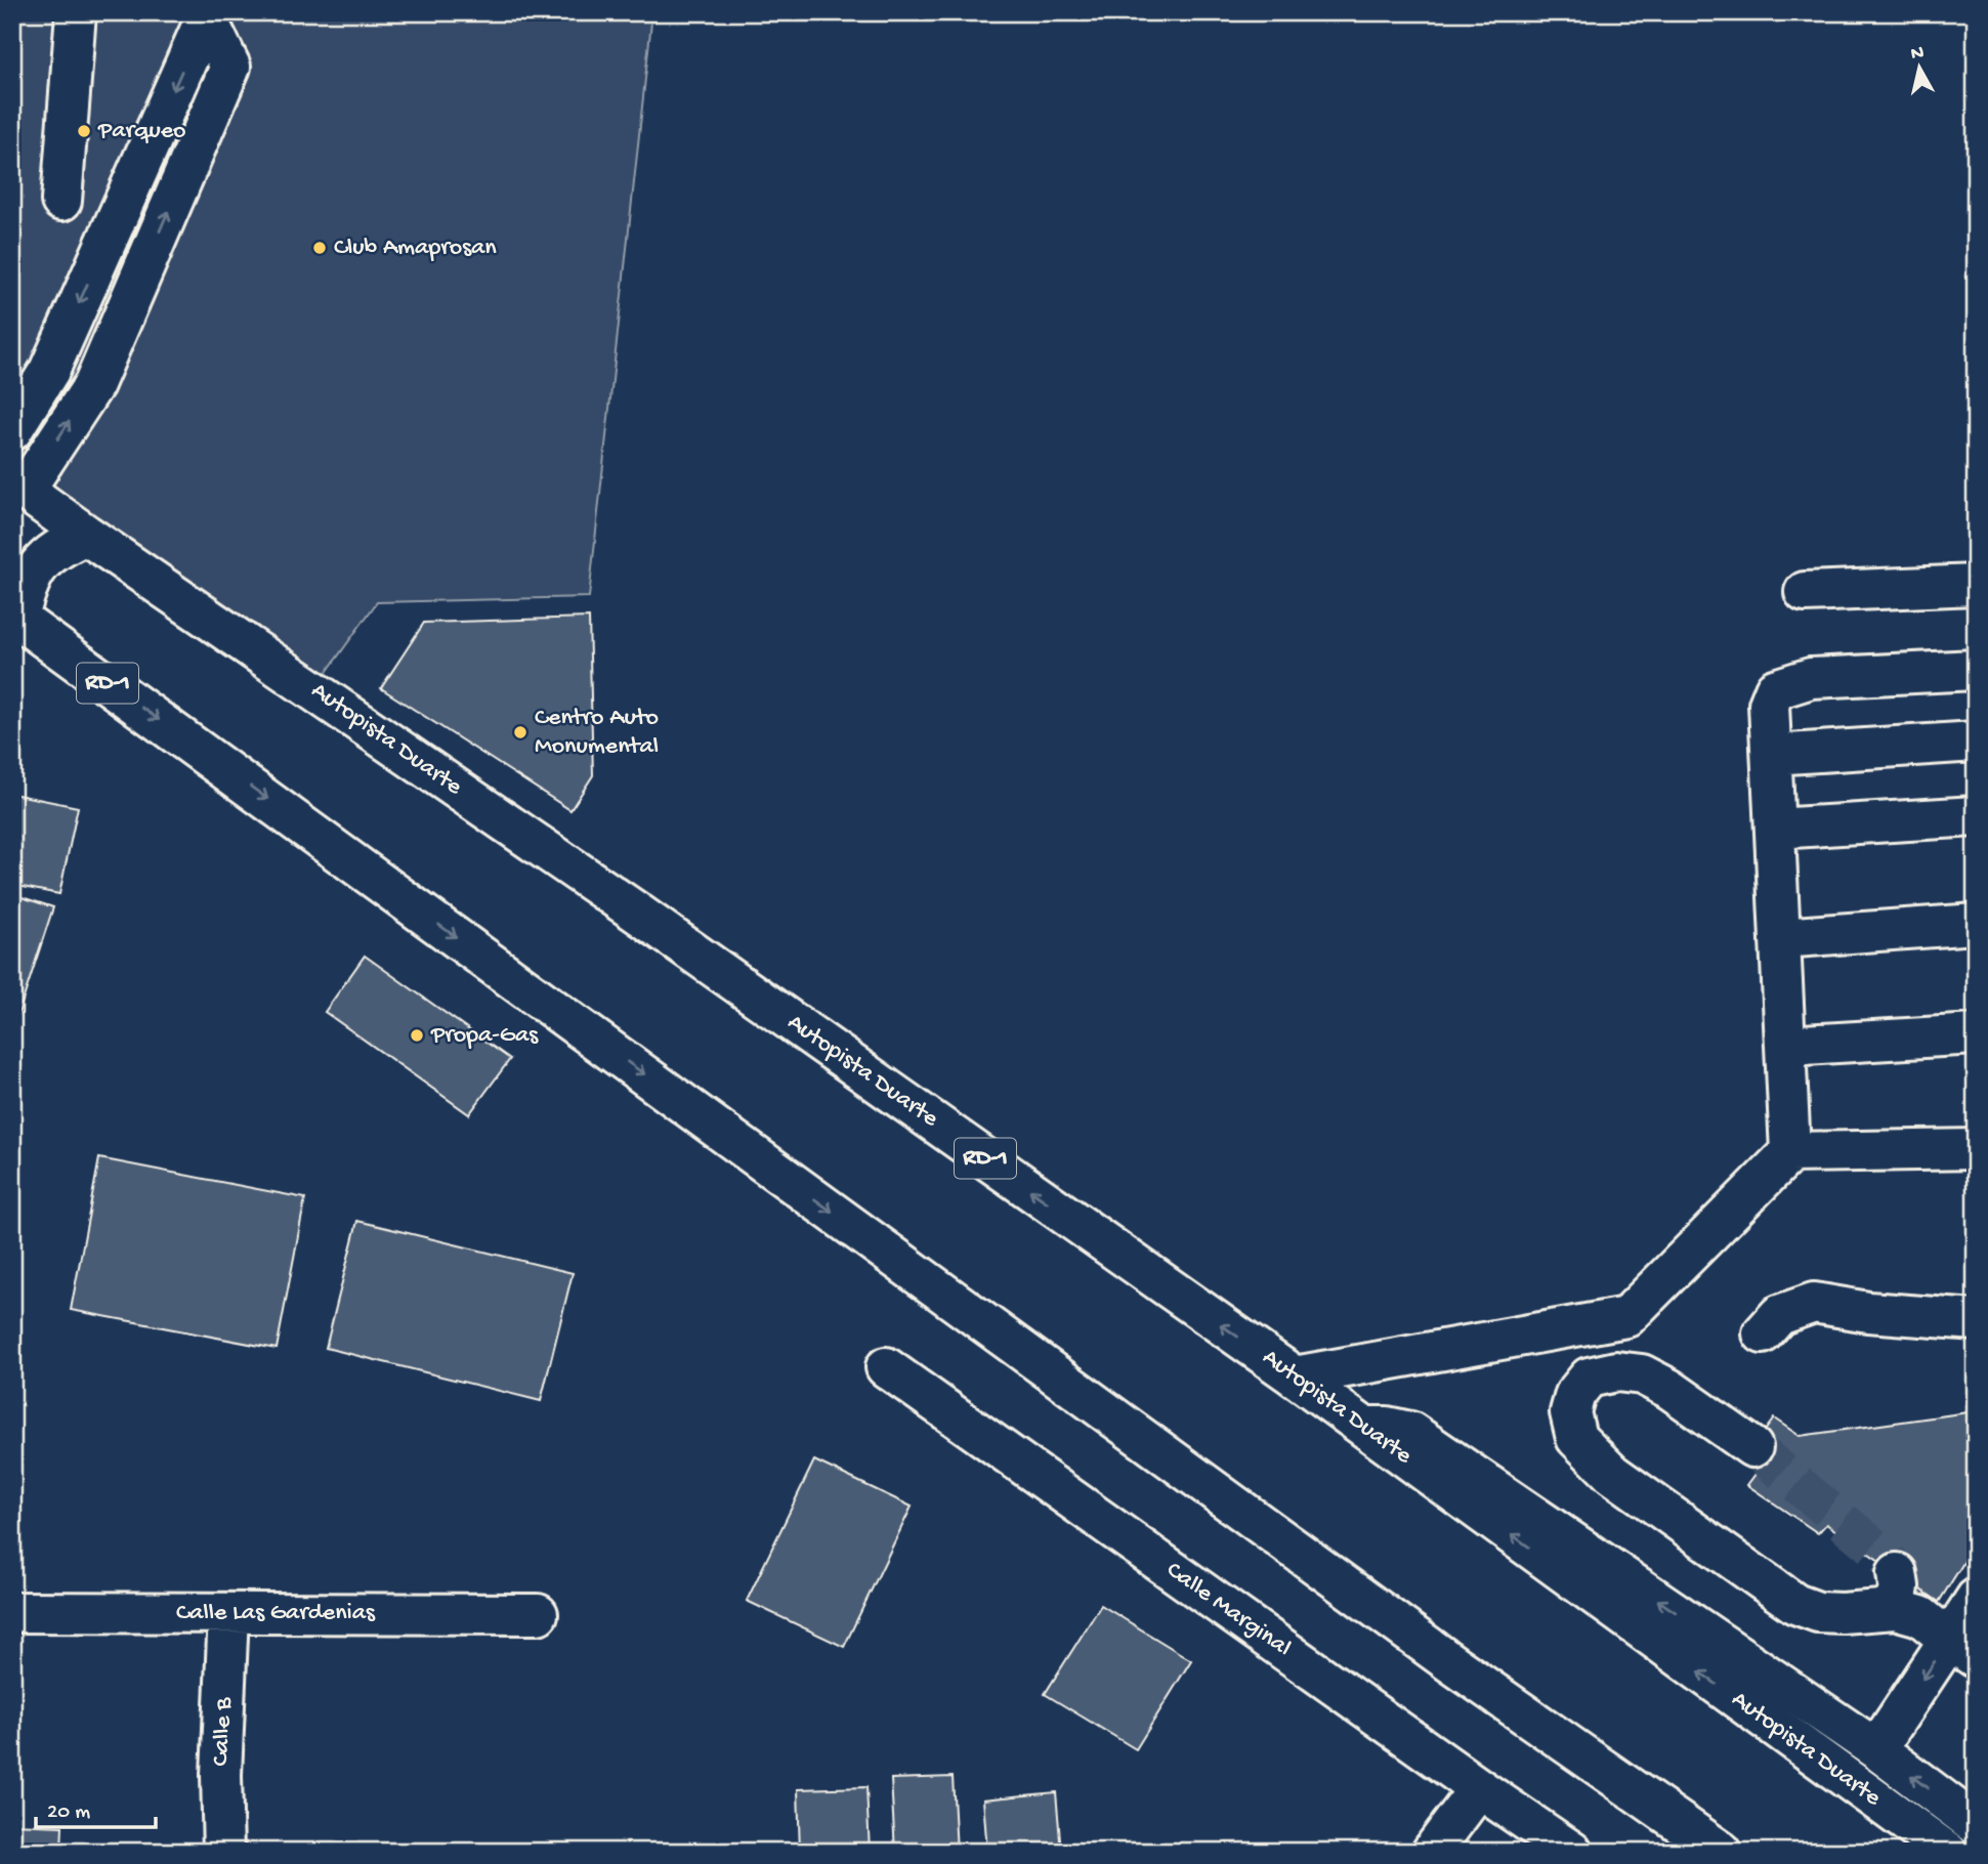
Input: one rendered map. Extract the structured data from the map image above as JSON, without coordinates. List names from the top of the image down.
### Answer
{
  "streets": {
    "main road": [
      "RD-1",
      "Autopista Duarte",
      "Calle Marginal",
      "Calle Las Gardenias",
      "Calle B"
    ]
  },
  "crossings": [
    ["Calle Las Gardenias", "Calle B"]
  ],
  "places": [
    "Parqueo",
    "Club Amaprosan",
    "Centro Auto Monumental",
    "Propa-Gas"
  ],
  "scale_bar": "20 m",
  "north": "top"
}
